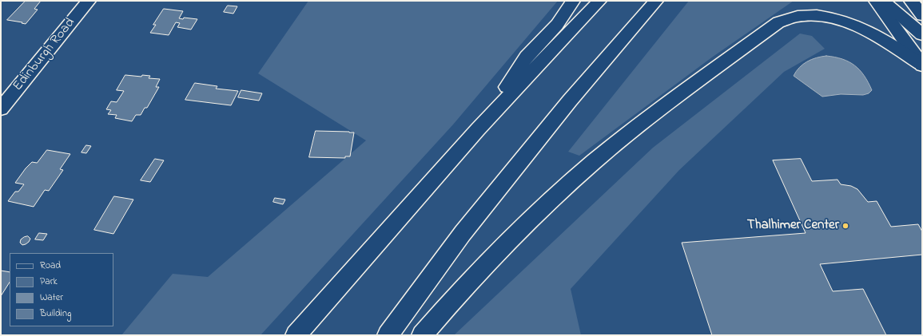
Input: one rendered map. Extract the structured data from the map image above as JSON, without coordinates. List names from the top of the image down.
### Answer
{
  "streets": {
    "main road": ["Edinburgh Road"]
  },
  "places": ["Thalhimer Center"],
  "legend": [
    "Road",
    "Park",
    "Water",
    "Building"
  ]
}
